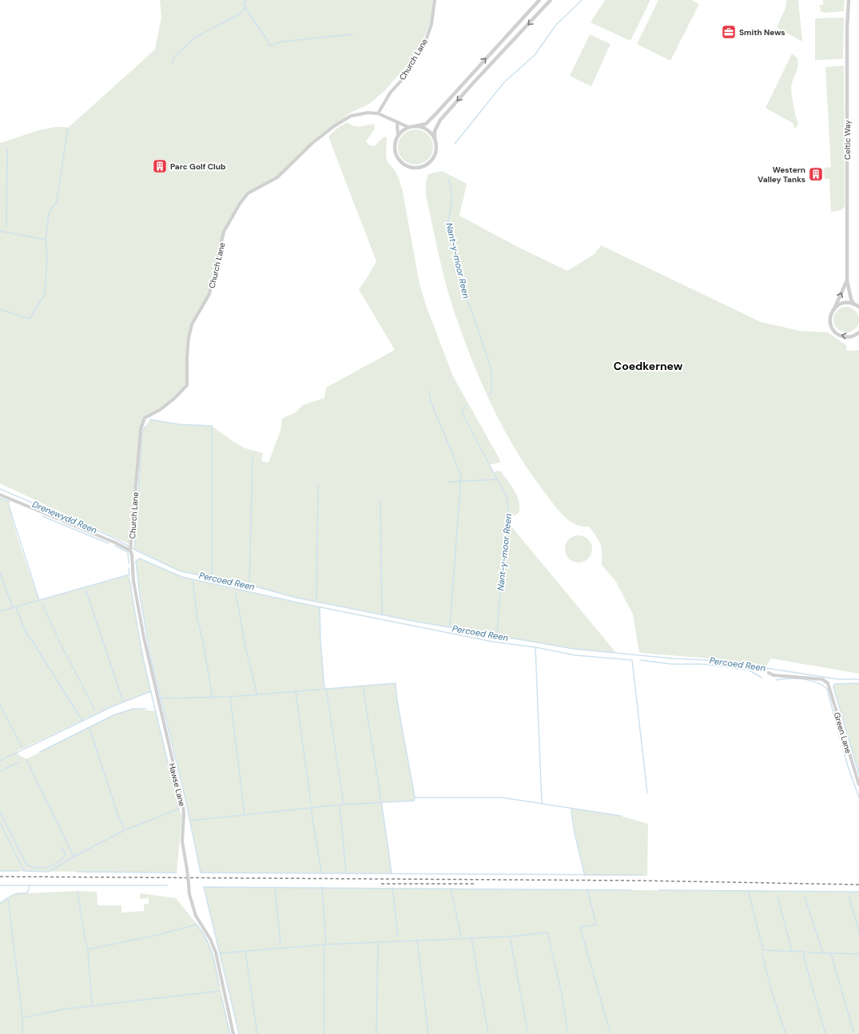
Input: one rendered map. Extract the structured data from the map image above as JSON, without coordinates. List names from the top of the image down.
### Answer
{
  "streets": {
    "street": [
      "Church Lane",
      "Celtic Way",
      "Green Lane",
      "Hawse Lane"
    ]
  },
  "crossings": [
    ["Church Lane", "Hawse Lane"]
  ],
  "districts": ["Coedkernew"],
  "water": ["Nant-y-moor Reen", "Drenewydd Reen", "Percoed Reen"],
  "places": {
    "office": ["Smith News"],
    "building": ["Parc Golf Club", "Western Valley Tanks"]
  }
}
